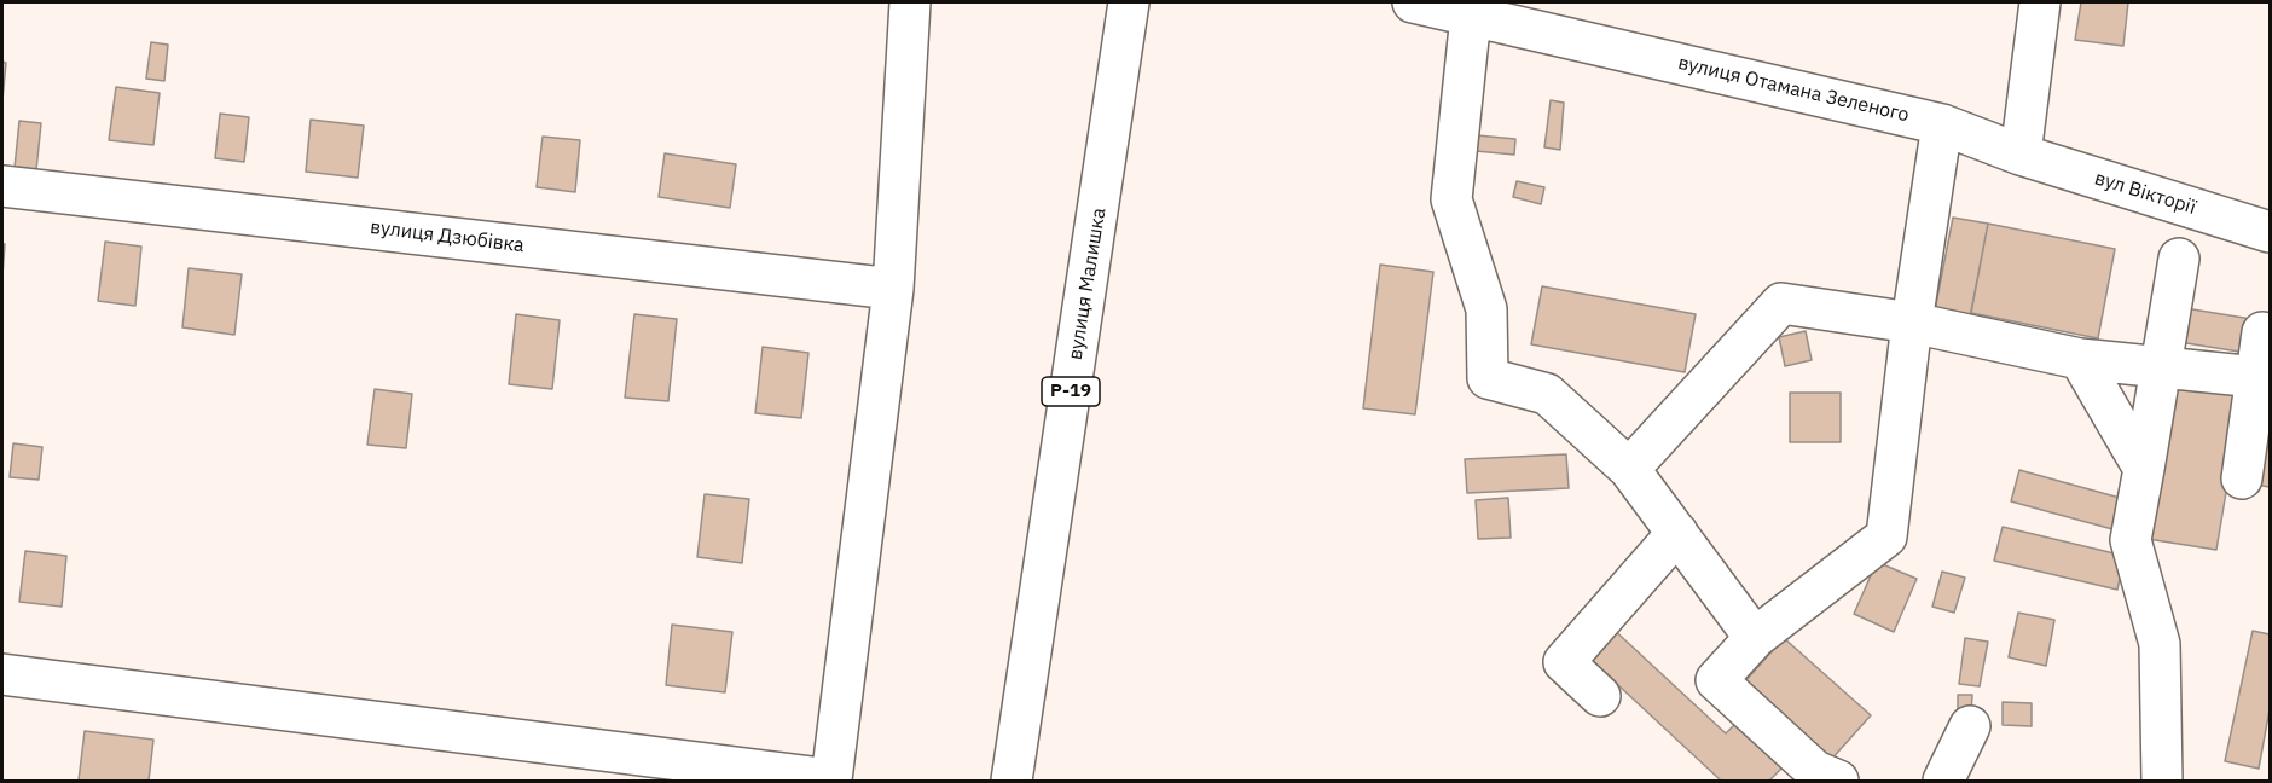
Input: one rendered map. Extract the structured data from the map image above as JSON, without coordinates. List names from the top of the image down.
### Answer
{
  "streets": {
    "street": [
      "вулиця Отамана Зеленого",
      "вул Вікторії",
      "вулиця Дзюбівка",
      "вулиця Малишка",
      "Р-19"
    ]
  },
  "crossings": [
    ["вулиця Отамана Зеленого", "вул Вікторії"]
  ]
}
